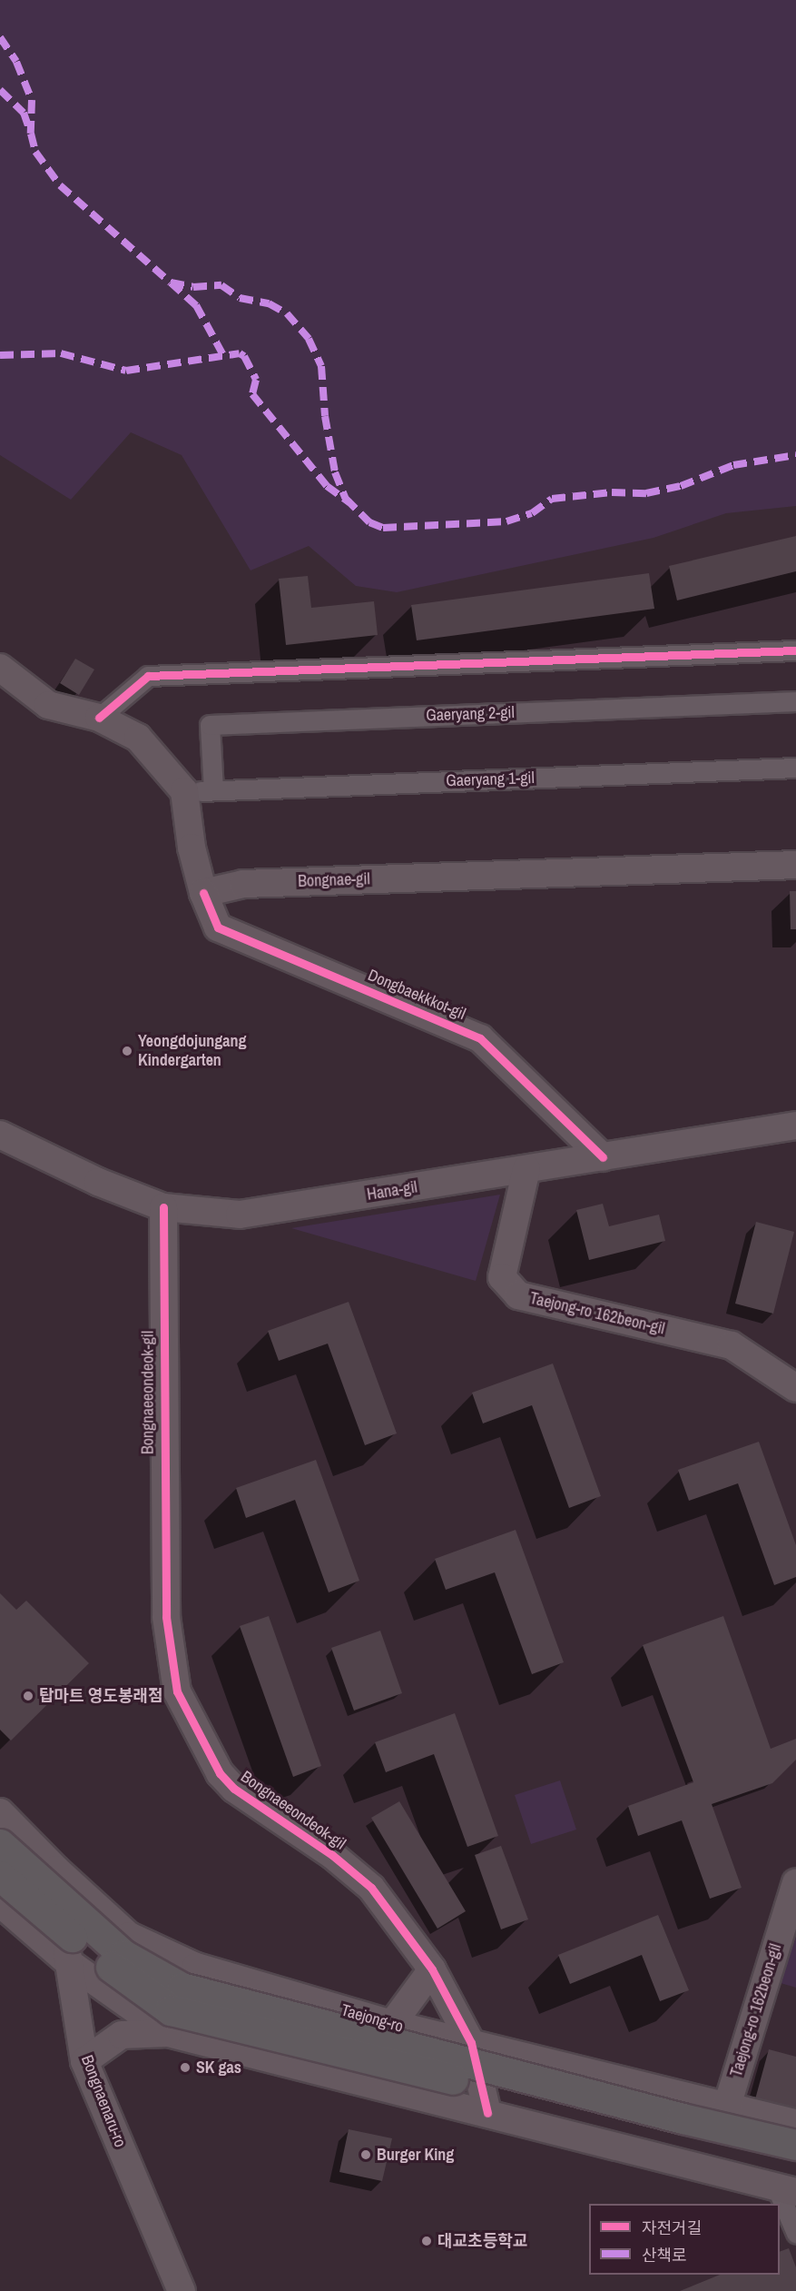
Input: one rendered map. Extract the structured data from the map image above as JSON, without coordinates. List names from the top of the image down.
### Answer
{
  "streets": {
    "main road": [
      "Bongnae-gil",
      "Dongbaekkkot-gil",
      "Hana-gil",
      "Taejong-ro 162beon-gil",
      "Bongnaeeondeok-gil",
      "Taejong-ro",
      "Bongnaenaru-ro"
    ],
    "street": ["Gaeryang 2-gil", "Gaeryang 1-gil"]
  },
  "crossings": [
    ["Gaeryang 2-gil", "Gaeryang 1-gil"],
    ["Bongnae-gil", "Dongbaekkkot-gil"],
    ["Dongbaekkkot-gil", "Hana-gil"],
    ["Hana-gil", "Taejong-ro 162beon-gil"],
    ["Hana-gil", "Bongnaeeondeok-gil"],
    ["Taejong-ro 162beon-gil", "Taejong-ro"],
    ["Bongnaeeondeok-gil", "Taejong-ro"],
    ["Taejong-ro", "Bongnaenaru-ro"]
  ],
  "places": [
    "Yeongdojungang Kindergarten",
    "탑마트 영도봉래점",
    "SK gas",
    "Burger King",
    "대교초등학교"
  ],
  "legend": ["자전거길", "산책로"]
}
